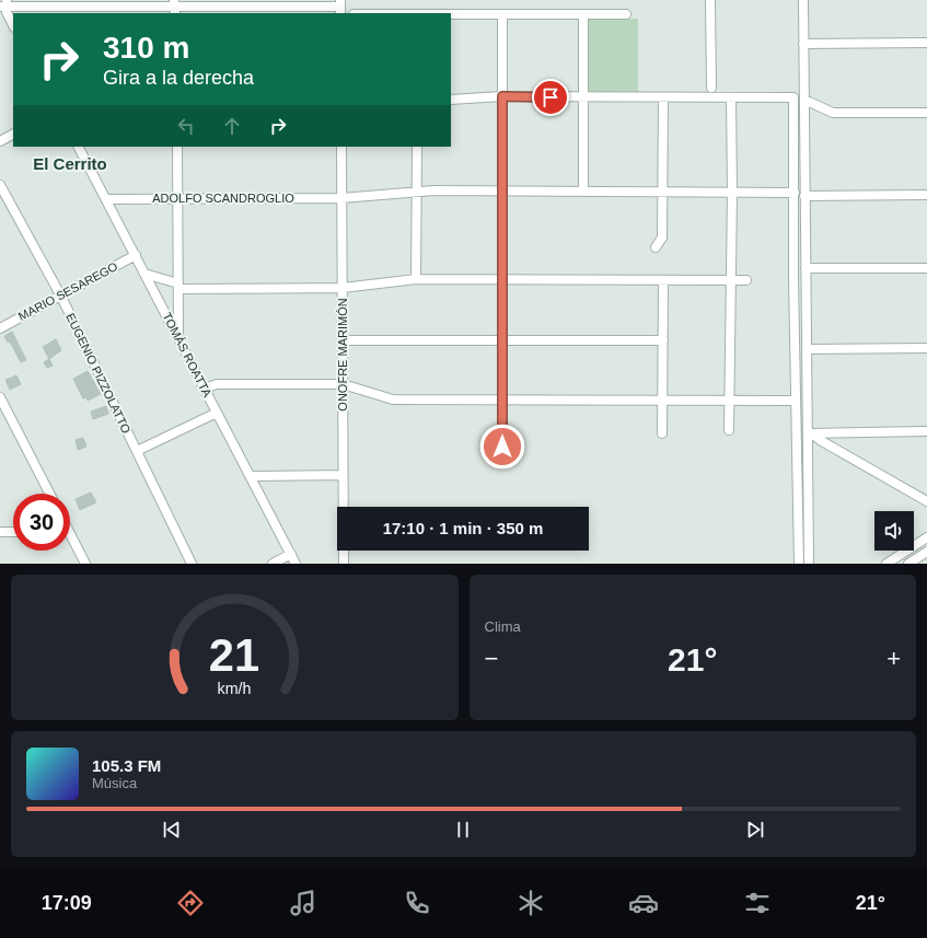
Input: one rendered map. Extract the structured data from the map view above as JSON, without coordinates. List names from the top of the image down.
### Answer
{
  "streets": {
    "street": [
      "ADOLFO SCANDROGLIO",
      "MARIO SESAREGO",
      "TOMÁS ROATTA",
      "ONOFRE MARIMÓN",
      "EUGENIO PIZZOLATTO"
    ]
  },
  "crossings": [
    ["ADOLFO SCANDROGLIO", "TOMÁS ROATTA"],
    ["ADOLFO SCANDROGLIO", "ONOFRE MARIMÓN"],
    ["MARIO SESAREGO", "TOMÁS ROATTA"],
    ["MARIO SESAREGO", "EUGENIO PIZZOLATTO"]
  ],
  "districts": ["El Cerrito"],
  "page": {
    "turn": ["310 m", "Gira a la derecha"],
    "limit": "30",
    "trip": "17:10 · 1 min · 350 m",
    "tile": "Clima",
    "heat": ["−", "21°", "+"],
    "song": ["105.3 FM", "Música"],
    "tabs": ["17:09", "21°"],
    "gauge": ["21", "km/h"]
  }
}
